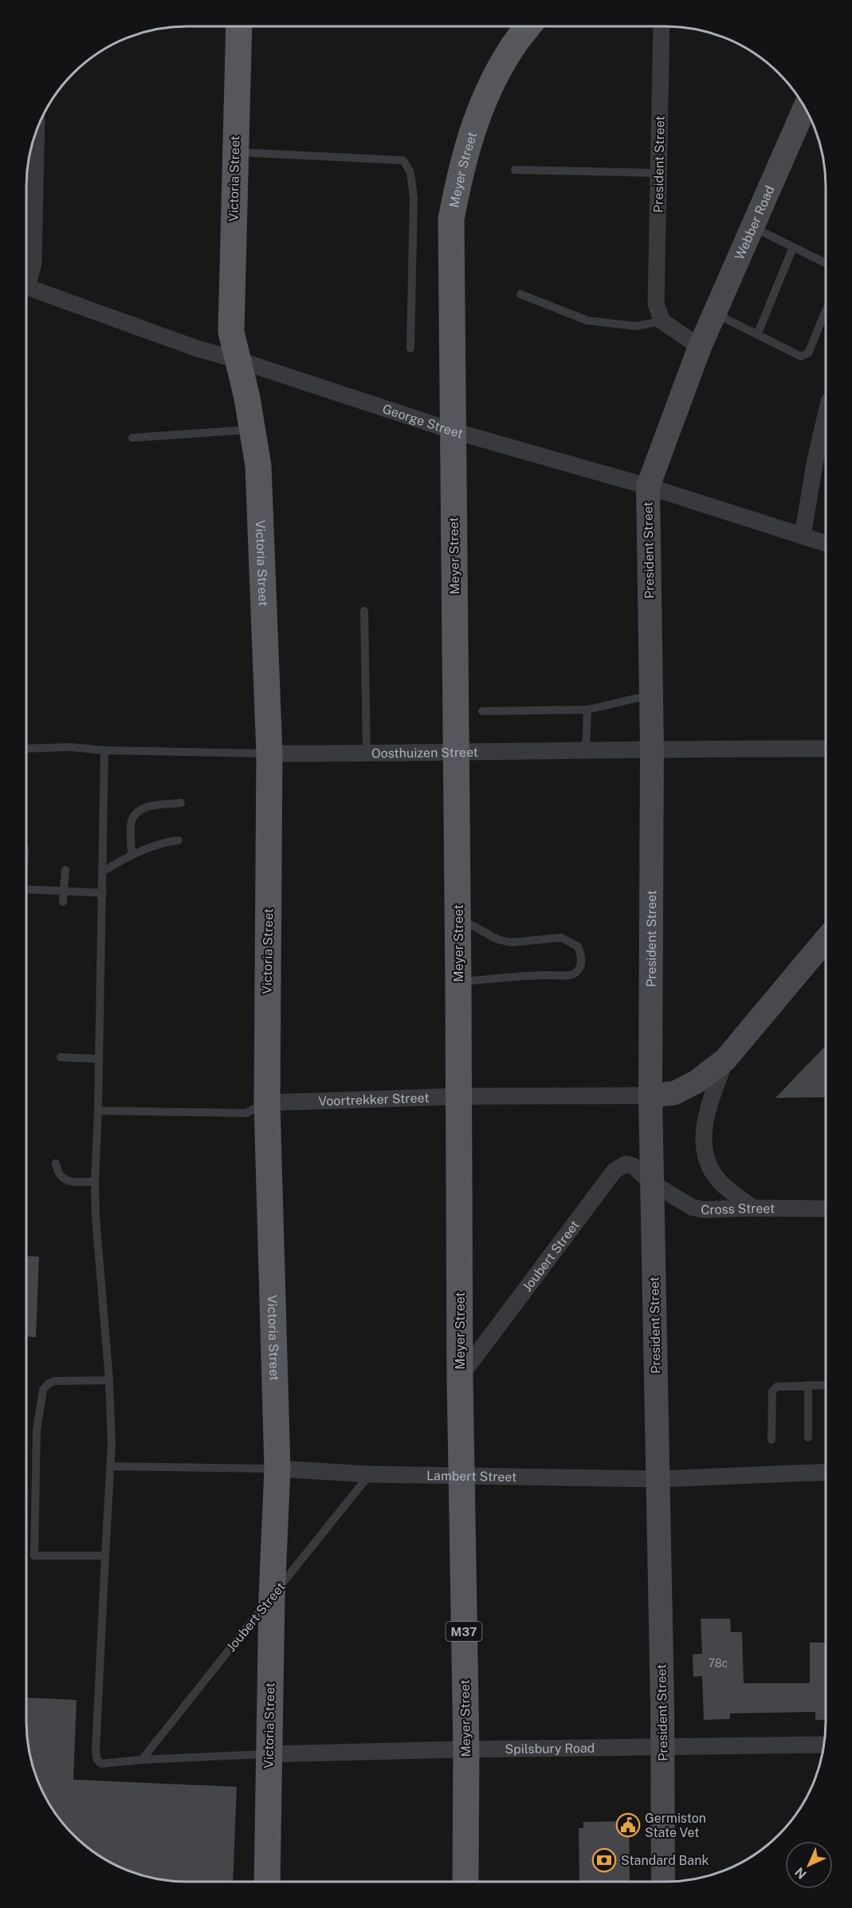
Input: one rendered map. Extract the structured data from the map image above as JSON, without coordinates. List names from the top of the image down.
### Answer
{
  "streets": {
    "main road": ["Meyer Street", "Victoria Street", "M37"],
    "street": [
      "President Street",
      "Webber Road",
      "George Street",
      "Oosthuizen Street",
      "Voortrekker Street",
      "Cross Street",
      "Joubert Street",
      "Lambert Street",
      "Spilsbury Road"
    ]
  },
  "crossings": [
    ["President Street", "Webber Road"],
    ["President Street", "George Street"],
    ["President Street", "Oosthuizen Street"],
    ["President Street", "Voortrekker Street"],
    ["President Street", "Cross Street"],
    ["President Street", "Joubert Street"],
    ["President Street", "Lambert Street"],
    ["President Street", "Spilsbury Road"],
    ["Meyer Street", "George Street"],
    ["Meyer Street", "Oosthuizen Street"],
    ["Meyer Street", "Voortrekker Street"],
    ["Meyer Street", "Joubert Street"],
    ["Meyer Street", "Lambert Street"],
    ["Meyer Street", "Spilsbury Road"],
    ["Victoria Street", "George Street"],
    ["Victoria Street", "Oosthuizen Street"],
    ["Victoria Street", "Voortrekker Street"],
    ["Victoria Street", "Joubert Street"],
    ["Victoria Street", "Lambert Street"],
    ["Victoria Street", "Spilsbury Road"],
    ["Cross Street", "Joubert Street"],
    ["Joubert Street", "Lambert Street"]
  ],
  "places": {
    "public building": ["Germiston State Vet"],
    "bank": ["Standard Bank"]
  },
  "house_numbers": ["78c"],
  "north": "bottom left"
}
